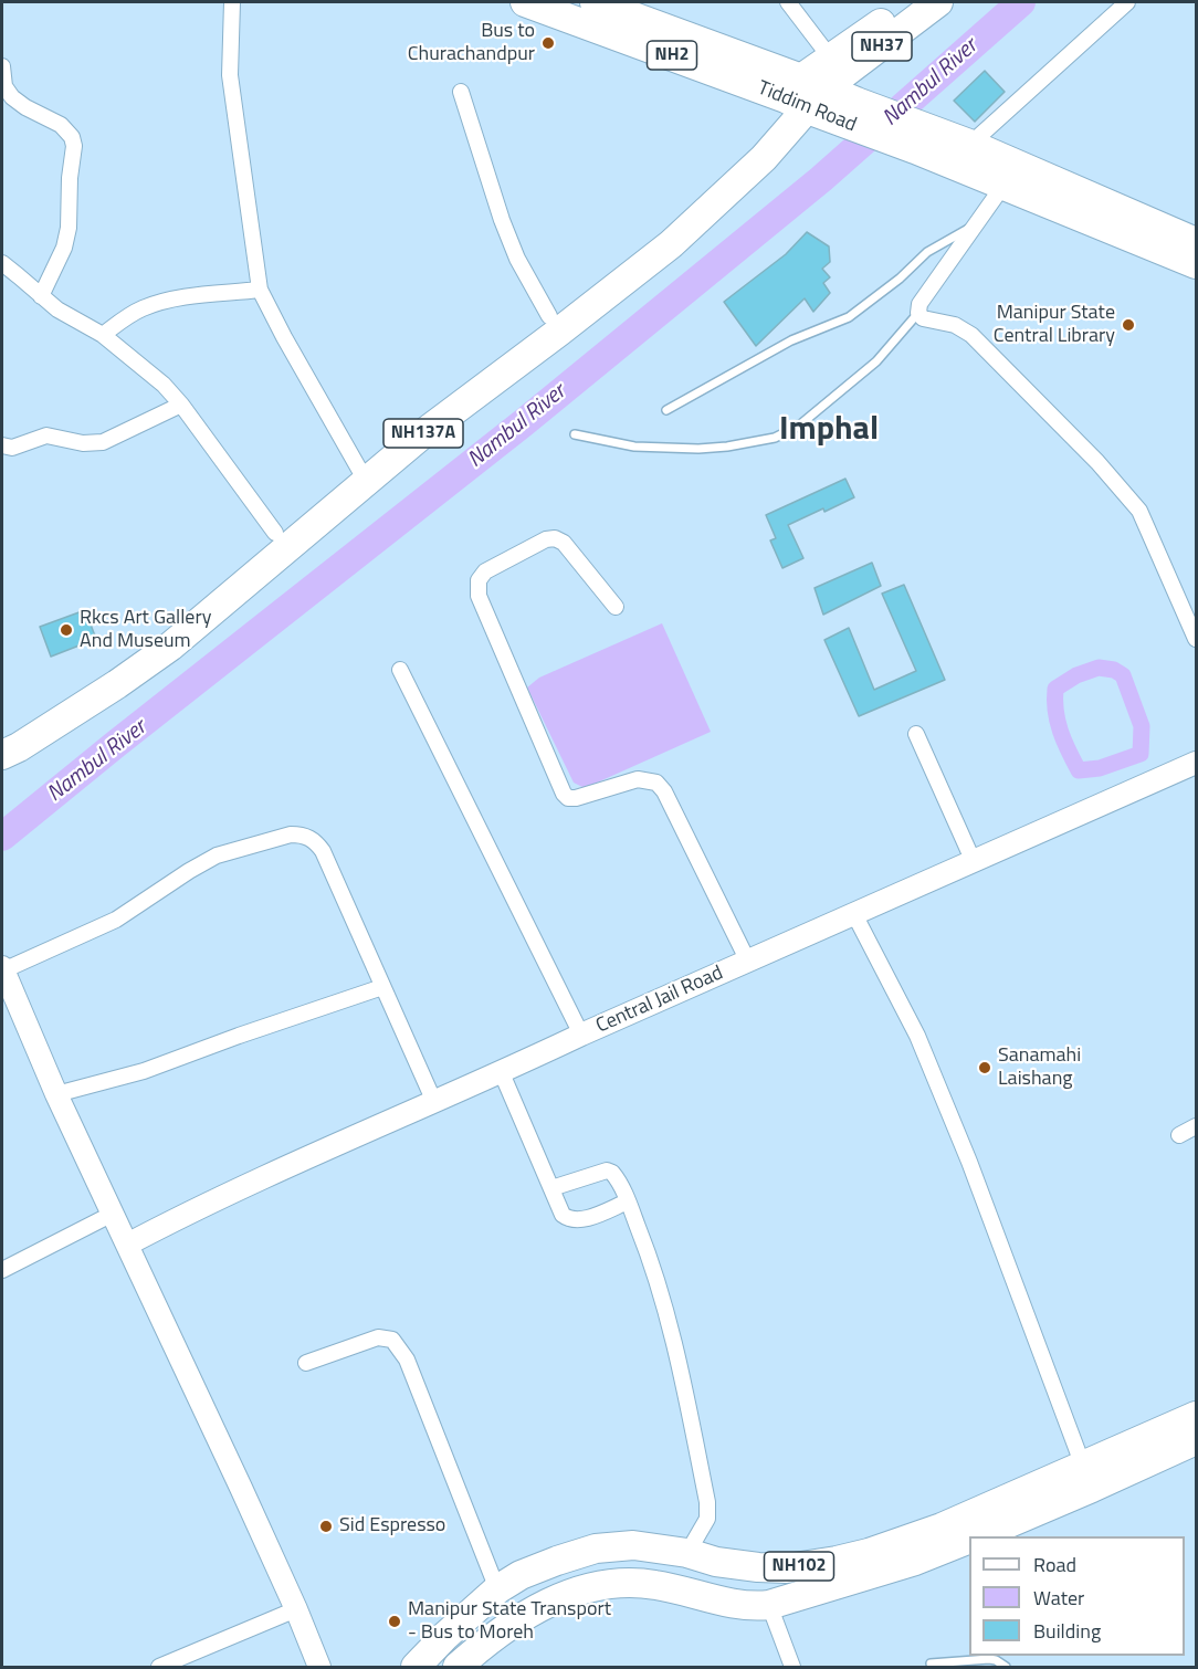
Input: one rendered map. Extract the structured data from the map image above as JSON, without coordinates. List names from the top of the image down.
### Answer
{
  "streets": {
    "highway": [
      "NH37",
      "NH2",
      "Tiddim Road",
      "NH137A",
      "NH102"
    ],
    "street": ["Central Jail Road"]
  },
  "crossings": [
    ["NH37", "NH2"],
    ["NH37", "Tiddim Road"],
    ["NH37", "NH137A"],
    ["NH2", "Tiddim Road"],
    ["NH2", "NH137A"],
    ["Tiddim Road", "NH137A"]
  ],
  "districts": ["Imphal"],
  "water": ["Nambul River"],
  "places": [
    "Bus to Churachandpur",
    "Manipur State Central Library",
    "Rkcs Art Gallery And Museum",
    "Sanamahi Laishang",
    "Sid Espresso",
    "Manipur State Transport - Bus to Moreh"
  ],
  "legend": ["Road", "Water", "Building"]
}
